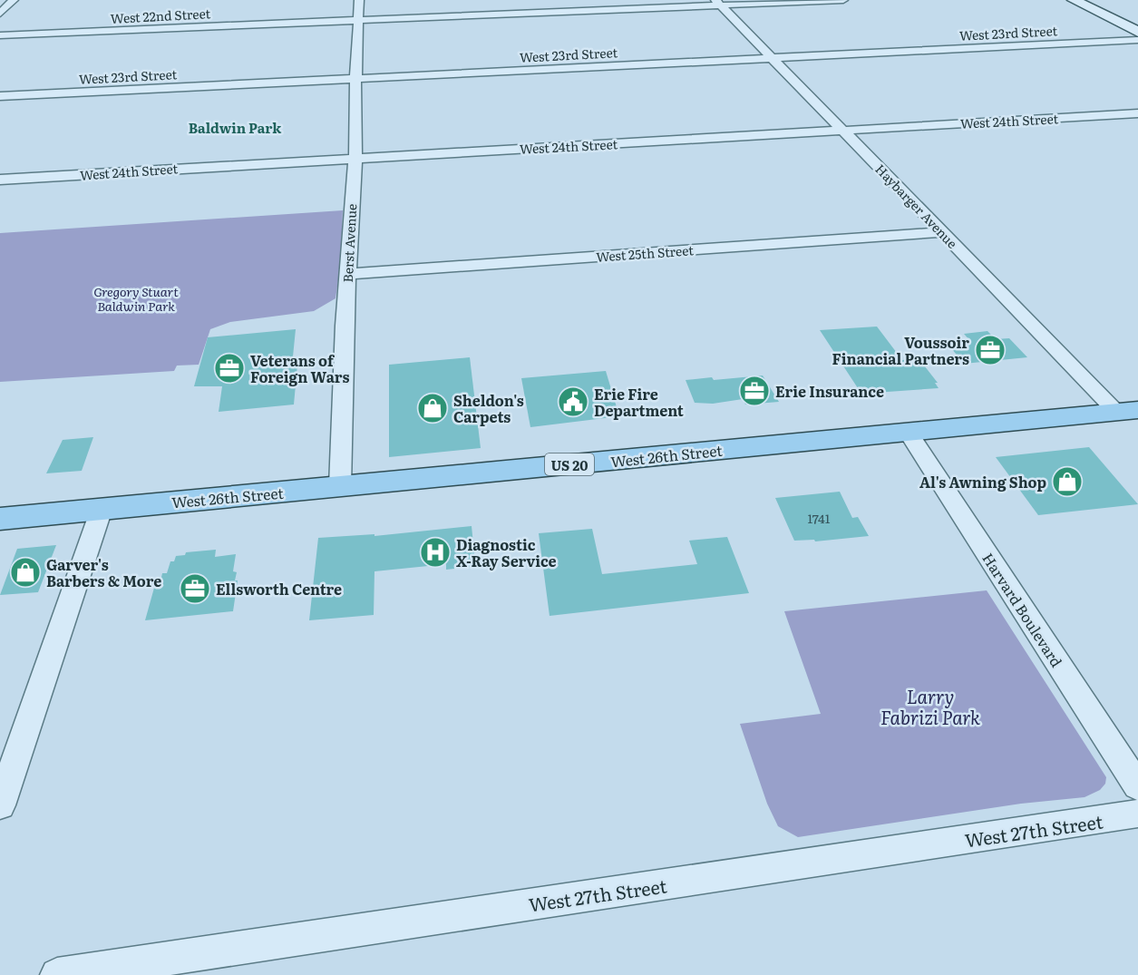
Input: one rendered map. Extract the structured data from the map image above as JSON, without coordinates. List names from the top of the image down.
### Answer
{
  "streets": {
    "main road": ["West 26th Street", "US 20"],
    "street": [
      "West 22nd Street",
      "West 23rd Street",
      "West 24th Street",
      "Haybarger Avenue",
      "Berst Avenue",
      "West 25th Street",
      "Harvard Boulevard",
      "West 27th Street"
    ]
  },
  "crossings": [
    ["West 22nd Street", "Haybarger Avenue"],
    ["West 22nd Street", "Berst Avenue"],
    ["West 23rd Street", "Haybarger Avenue"],
    ["West 23rd Street", "Berst Avenue"],
    ["West 24th Street", "Haybarger Avenue"],
    ["West 24th Street", "Berst Avenue"],
    ["Haybarger Avenue", "West 25th Street"],
    ["Haybarger Avenue", "West 26th Street"],
    ["Berst Avenue", "West 25th Street"],
    ["Berst Avenue", "West 26th Street"],
    ["West 26th Street", "Harvard Boulevard"]
  ],
  "districts": ["Baldwin Park"],
  "parks": ["Gregory Stuart Baldwin Park", "Larry Fabrizi Park"],
  "places": {
    "office": [
      "Voussoir Financial Partners",
      "Veterans of Foreign Wars",
      "Erie Insurance",
      "Ellsworth Centre"
    ],
    "public building": ["Erie Fire Department"],
    "shop": ["Sheldon's Carpets", "Al's Awning Shop", "Garver's Barbers & More"],
    "hospital": ["Diagnostic X-Ray Service"]
  },
  "house_numbers": ["1741"]
}
